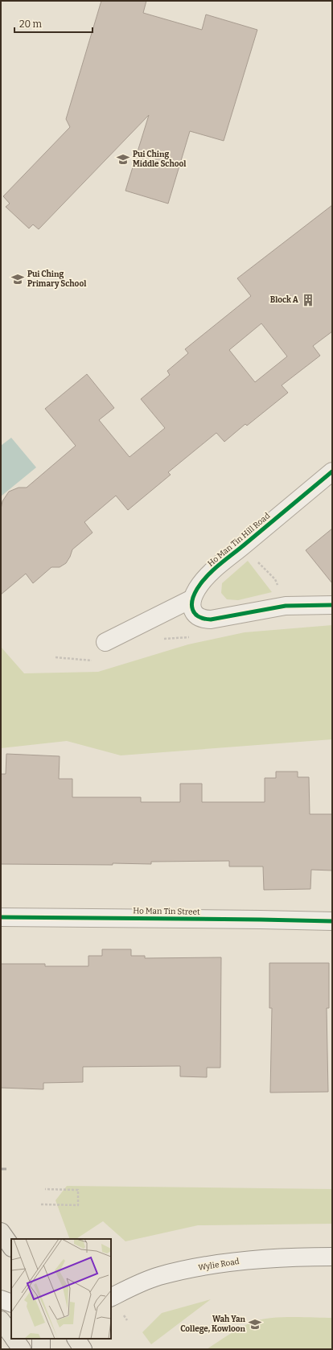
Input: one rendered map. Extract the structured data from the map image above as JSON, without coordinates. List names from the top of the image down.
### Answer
{
  "streets": {
    "street": ["Ho Man Tin Hill Road", "Ho Man Tin Street", "Wylie Road"]
  },
  "places": {
    "school or university": ["Pui Ching Middle School", "Pui Ching Primary School", "Wah Yan College, Kowloon"],
    "building": ["Block A"]
  },
  "scale_bar": "20 m"
}
